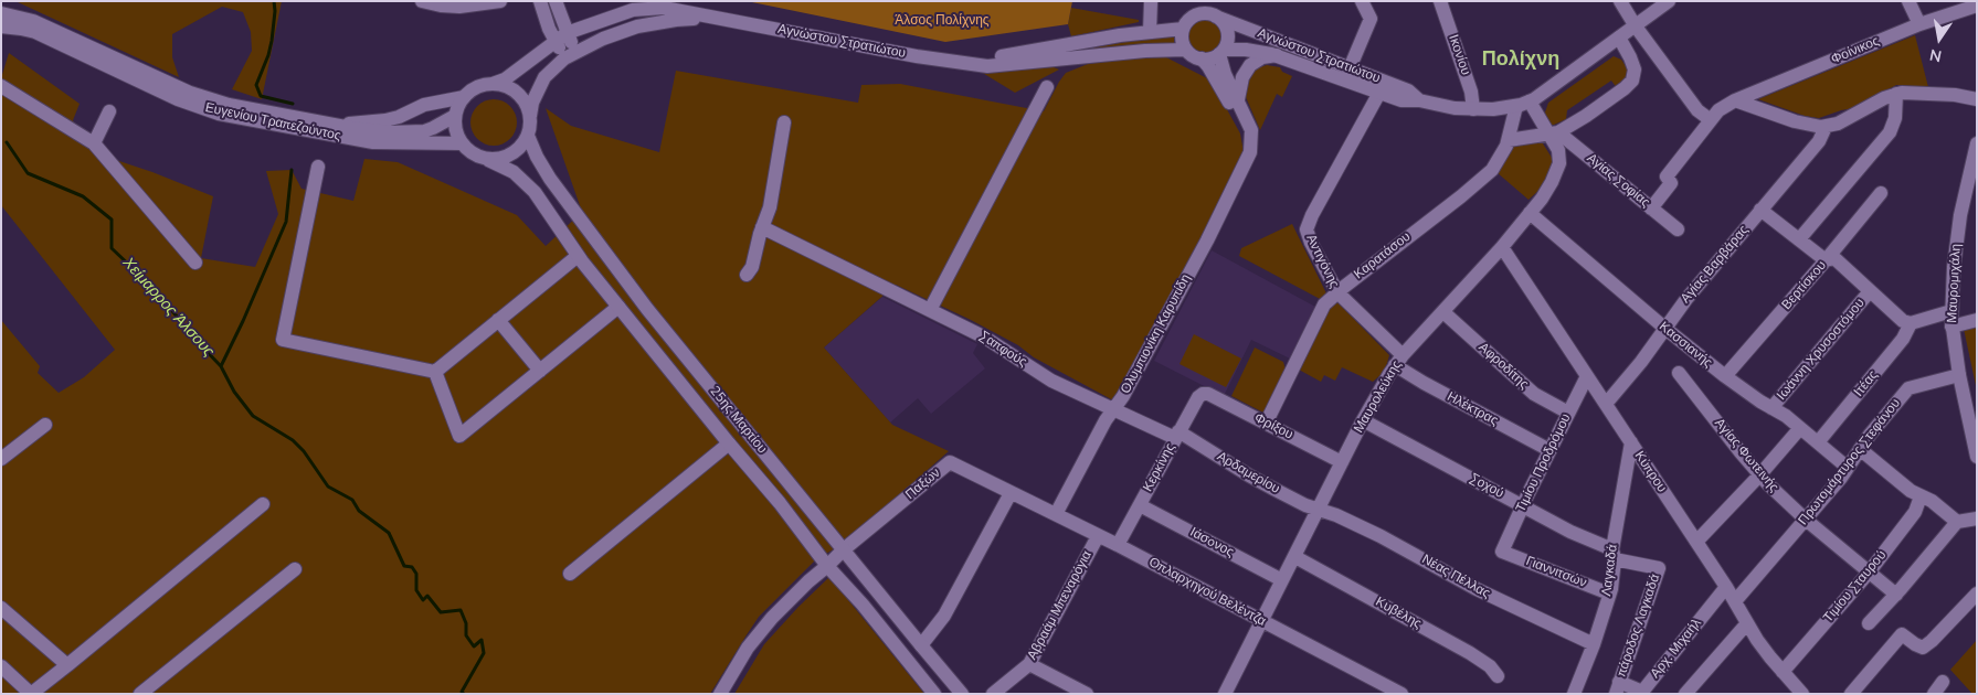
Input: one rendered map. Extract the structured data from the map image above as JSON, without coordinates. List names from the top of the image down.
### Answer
{
  "streets": {
    "street": [
      "Αγνώστου Στρατιώτου",
      "Φοίνικος",
      "Ικονίου",
      "Ευγενίου Τραπεζούντος",
      "Αγίας Σοφίας",
      "Καρατάσου",
      "Αντιγόνης",
      "Αγίας Βαρβάρας",
      "Μαυρομιχάλη",
      "Βερτίσκου",
      "Ολυμπιονίκη Καρυπίδη",
      "Κασσιανής",
      "Σαπφούς",
      "Ιωάννη Χρυσοστόμου",
      "Αφροδίτης",
      "Ιτέας",
      "Μαυρολεύκης",
      "Ηλέκτρας",
      "25ης Μαρτίου",
      "Φρίξου",
      "Αγίας Φωτεινής",
      "Πρωτομάρτυρος Στεφάνου",
      "Τιμίου Προδρόμου",
      "Κερκίνης",
      "Κύπρου",
      "Αρδαμερίου",
      "Παξών",
      "Σοχού",
      "Ιάσoνος",
      "Λαγκαδά",
      "Γιαννιτσών",
      "Νέας Πέλλας",
      "Τιμίου Σταυρού",
      "Οπλαρχηγού Βελέντζα",
      "Αβραάμ Μπεναρόγια",
      "Κυβέλης",
      "πάροδος Λαγκαδά",
      "Αρχ. Μιχαήλ"
    ]
  },
  "crossings": [
    ["Αγνώστου Στρατιώτου", "Ικονίου"],
    ["Αγνώστου Στρατιώτου", "Καρατάσου"],
    ["Αγνώστου Στρατιώτου", "Αντιγόνης"],
    ["Αγνώστου Στρατιώτου", "Ολυμπιονίκη Καρυπίδη"],
    ["Αγνώστου Στρατιώτου", "Μαυρολεύκης"],
    ["Φοίνικος", "Αγίας Σοφίας"],
    ["Ευγενίου Τραπεζούντος", "25ης Μαρτίου"],
    ["Αγίας Σοφίας", "Μαυρολεύκης"],
    ["Καρατάσου", "Αντιγόνης"],
    ["Καρατάσου", "Μαυρολεύκης"],
    ["Καρατάσου", "Φρίξου"],
    ["Αντιγόνης", "Μαυρολεύκης"],
    ["Αντιγόνης", "Ηλέκτρας"],
    ["Αγίας Βαρβάρας", "Κασσιανής"],
    ["Αγίας Βαρβάρας", "Κύπρου"],
    ["Μαυρομιχάλη", "Πρωτομάρτυρος Στεφάνου"],
    ["Βερτίσκου", "Κασσιανής"],
    ["Ολυμπιονίκη Καρυπίδη", "Σαπφούς"],
    ["Ολυμπιονίκη Καρυπίδη", "Αρδαμερίου"],
    ["Ολυμπιονίκη Καρυπίδη", "Οπλαρχηγού Βελέντζα"],
    ["Κασσιανής", "Ιωάννη Χρυσοστόμου"],
    ["Κασσιανής", "Ιτέας"],
    ["Κασσιανής", "Μαυρολεύκης"],
    ["Κασσιανής", "Πρωτομάρτυρος Στεφάνου"],
    ["Σαπφούς", "Αρδαμερίου"],
    ["Αφροδίτης", "Μαυρολεύκης"],
    ["Αφροδίτης", "Τιμίου Προδρόμου"],
    ["Μαυρολεύκης", "Ηλέκτρας"],
    ["Μαυρολεύκης", "Φρίξου"],
    ["Μαυρολεύκης", "Κύπρου"],
    ["Μαυρολεύκης", "Αρδαμερίου"],
    ["Μαυρολεύκης", "Σοχού"],
    ["Μαυρολεύκης", "Ιάσoνος"],
    ["Μαυρολεύκης", "Νέας Πέλλας"],
    ["Μαυρολεύκης", "Οπλαρχηγού Βελέντζα"],
    ["Μαυρολεύκης", "Κυβέλης"],
    ["Ηλέκτρας", "Τιμίου Προδρόμου"],
    ["25ης Μαρτίου", "Παξών"],
    ["Φρίξου", "Κερκίνης"],
    ["Αγίας Φωτεινής", "Πρωτομάρτυρος Στεφάνου"],
    ["Αγίας Φωτεινής", "Τιμίου Σταυρού"],
    ["Πρωτομάρτυρος Στεφάνου", "Κύπρου"],
    ["Τιμίου Προδρόμου", "Κύπρου"],
    ["Τιμίου Προδρόμου", "Σοχού"],
    ["Τιμίου Προδρόμου", "Γιαννιτσών"],
    ["Κερκίνης", "Αρδαμερίου"],
    ["Κερκίνης", "Ιάσoνος"],
    ["Κερκίνης", "Οπλαρχηγού Βελέντζα"],
    ["Κύπρου", "Λαγκαδά"],
    ["Κύπρου", "Τιμίου Σταυρού"],
    ["Κύπρου", "Αρχ. Μιχαήλ"],
    ["Αρδαμερίου", "Νέας Πέλλας"],
    ["Παξών", "Οπλαρχηγού Βελέντζα"],
    ["Σοχού", "Λαγκαδά"],
    ["Σοχού", "πάροδος Λαγκαδά"],
    ["Λαγκαδά", "Γιαννιτσών"],
    ["Λαγκαδά", "Νέας Πέλλας"],
    ["Λαγκαδά", "πάροδος Λαγκαδά"],
    ["Οπλαρχηγού Βελέντζα", "Αβραάμ Μπεναρόγια"],
    ["πάροδος Λαγκαδά", "Αρχ. Μιχαήλ"]
  ],
  "districts": ["Πολίχνη"],
  "water": ["Χείμαρρος Άλσους"],
  "parks": ["Άλσος Πολίχνης"],
  "north": "bottom"
}
